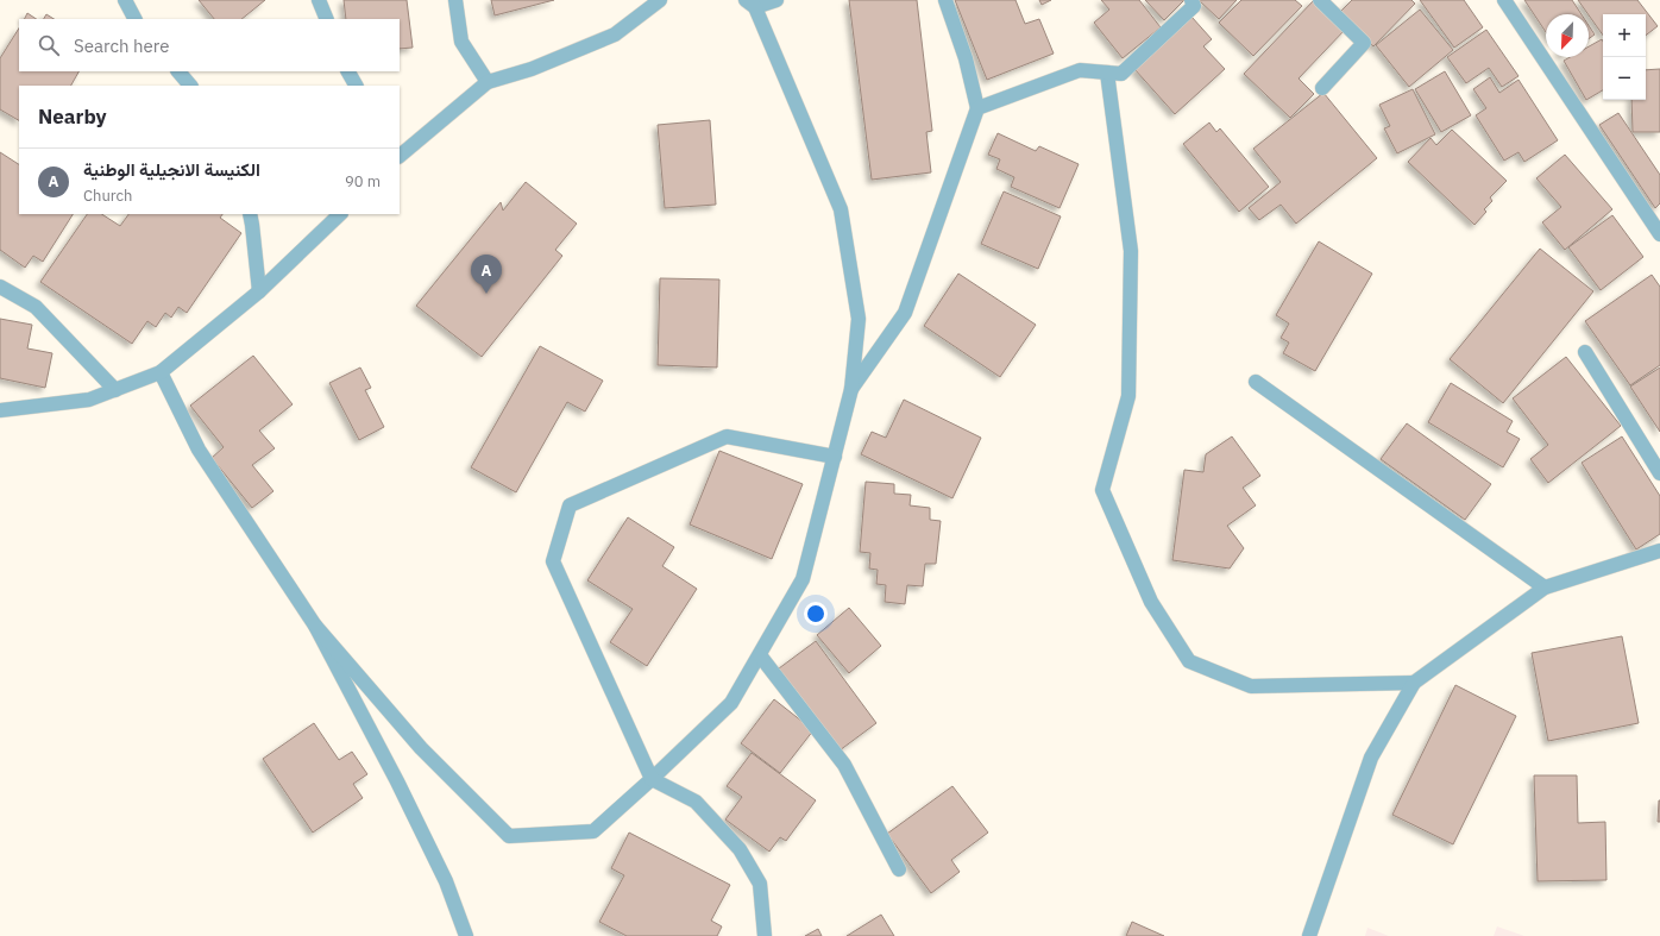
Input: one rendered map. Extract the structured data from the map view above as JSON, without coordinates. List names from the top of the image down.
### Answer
{
  "north": "bottom left",
  "page": {
    "map_buttons": ["+", "−"],
    "search": "Search here",
    "heading": "Nearby",
    "list": [
      {
        "mark": "A",
        "name": "الكنيسة الانجيلية الوطنية",
        "note": "Church",
        "value": "90 m"
      }
    ],
    "pins": "A"
  }
}
